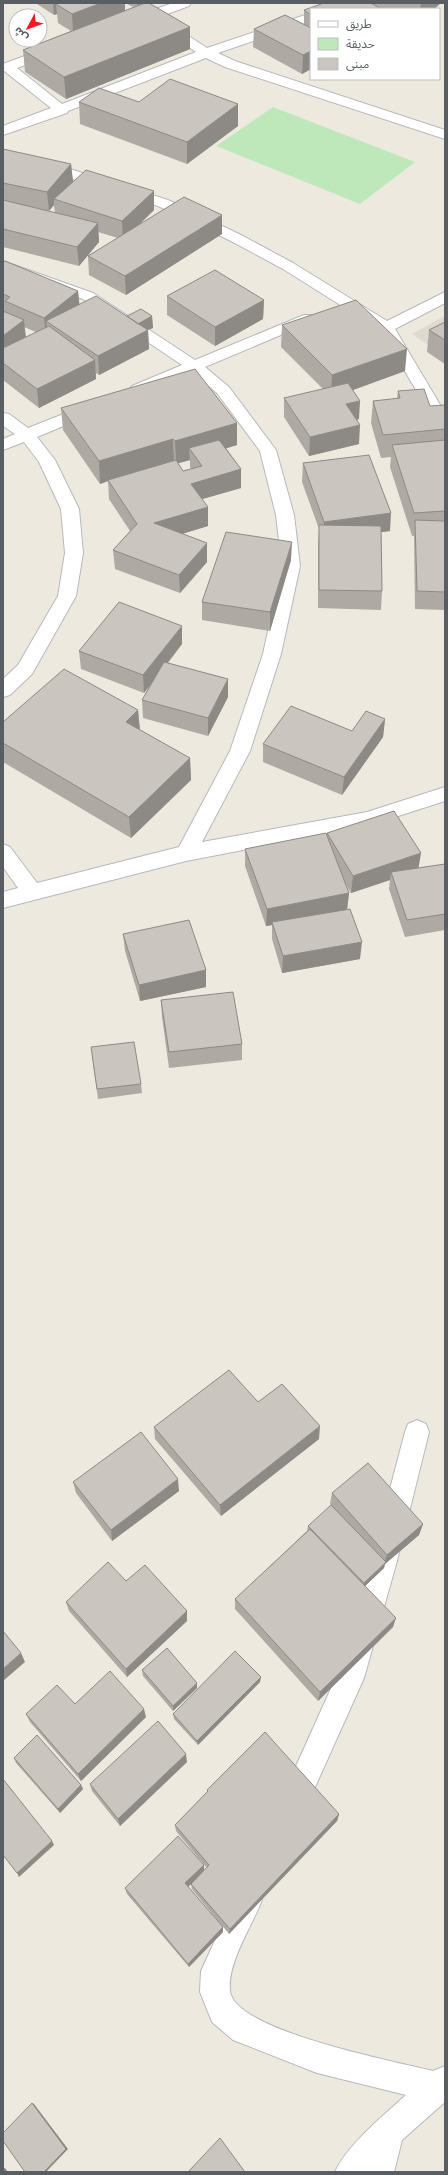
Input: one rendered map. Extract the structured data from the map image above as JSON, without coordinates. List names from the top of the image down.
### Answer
{
  "legend": ["طريق", "حديقة", "مبنى"],
  "north": "bottom left"
}
